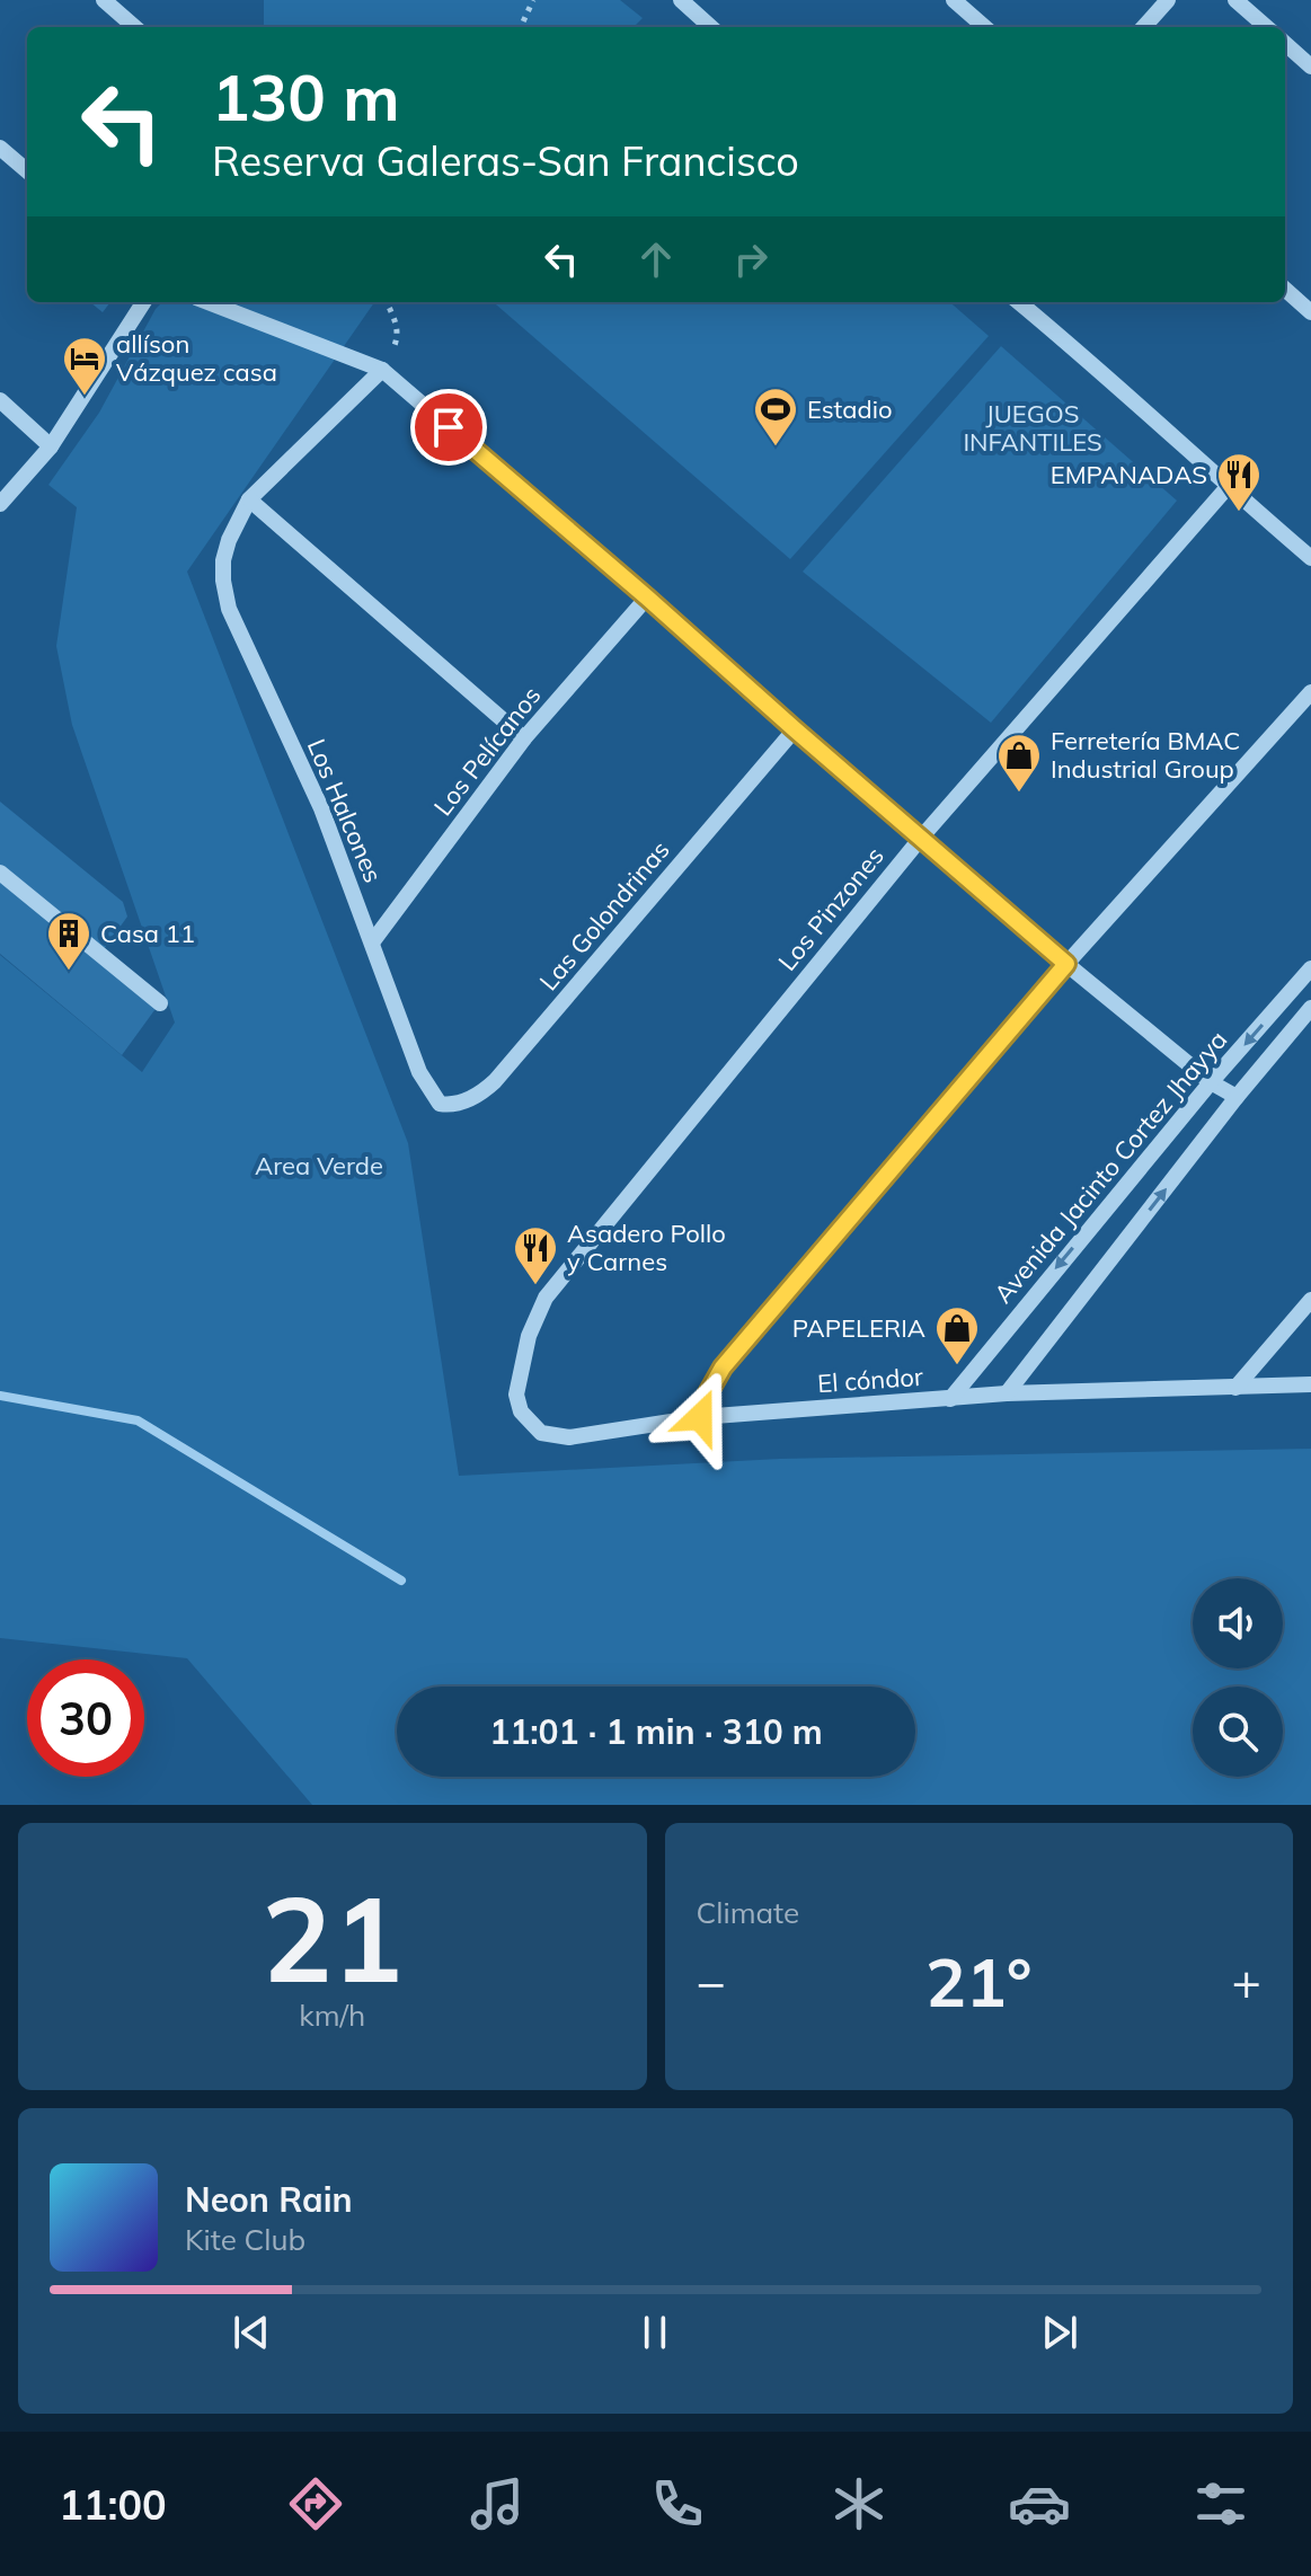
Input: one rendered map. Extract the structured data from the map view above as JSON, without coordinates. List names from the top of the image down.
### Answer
{
  "streets": {
    "street": [
      "Los Pelícanos",
      "Los Halcones",
      "Los Pinzones",
      "Las Golondrinas",
      "Avenida Jacinto Cortez Jhayya",
      "El cóndor"
    ]
  },
  "crossings": [
    ["Los Pelícanos", "Los Halcones"],
    ["Los Halcones", "Las Golondrinas"],
    ["Los Pinzones", "El cóndor"],
    ["Avenida Jacinto Cortez Jhayya", "El cóndor"]
  ],
  "parks": ["JUEGOS INFANTILES", "Area Verde"],
  "places": {
    "hotel": ["allíson Vázquez casa"],
    "sports": ["Estadio"],
    "restaurant": ["EMPANADAS", "Asadero Pollo y Carnes"],
    "shop": ["Ferretería BMAC Industrial Group", "PAPELERIA"],
    "building": ["Casa 11"]
  },
  "page": {
    "turn": ["130 m", "Reserva Galeras-San Francisco"],
    "limit": "30",
    "trip": "11:01 · 1 min · 310 m",
    "tile": [
      ["21", "km/h"],
      "Climate"
    ],
    "heat": ["−", "21°", "+"],
    "song": ["Neon Rain", "Kite Club"],
    "tabs": "11:00"
  }
}
